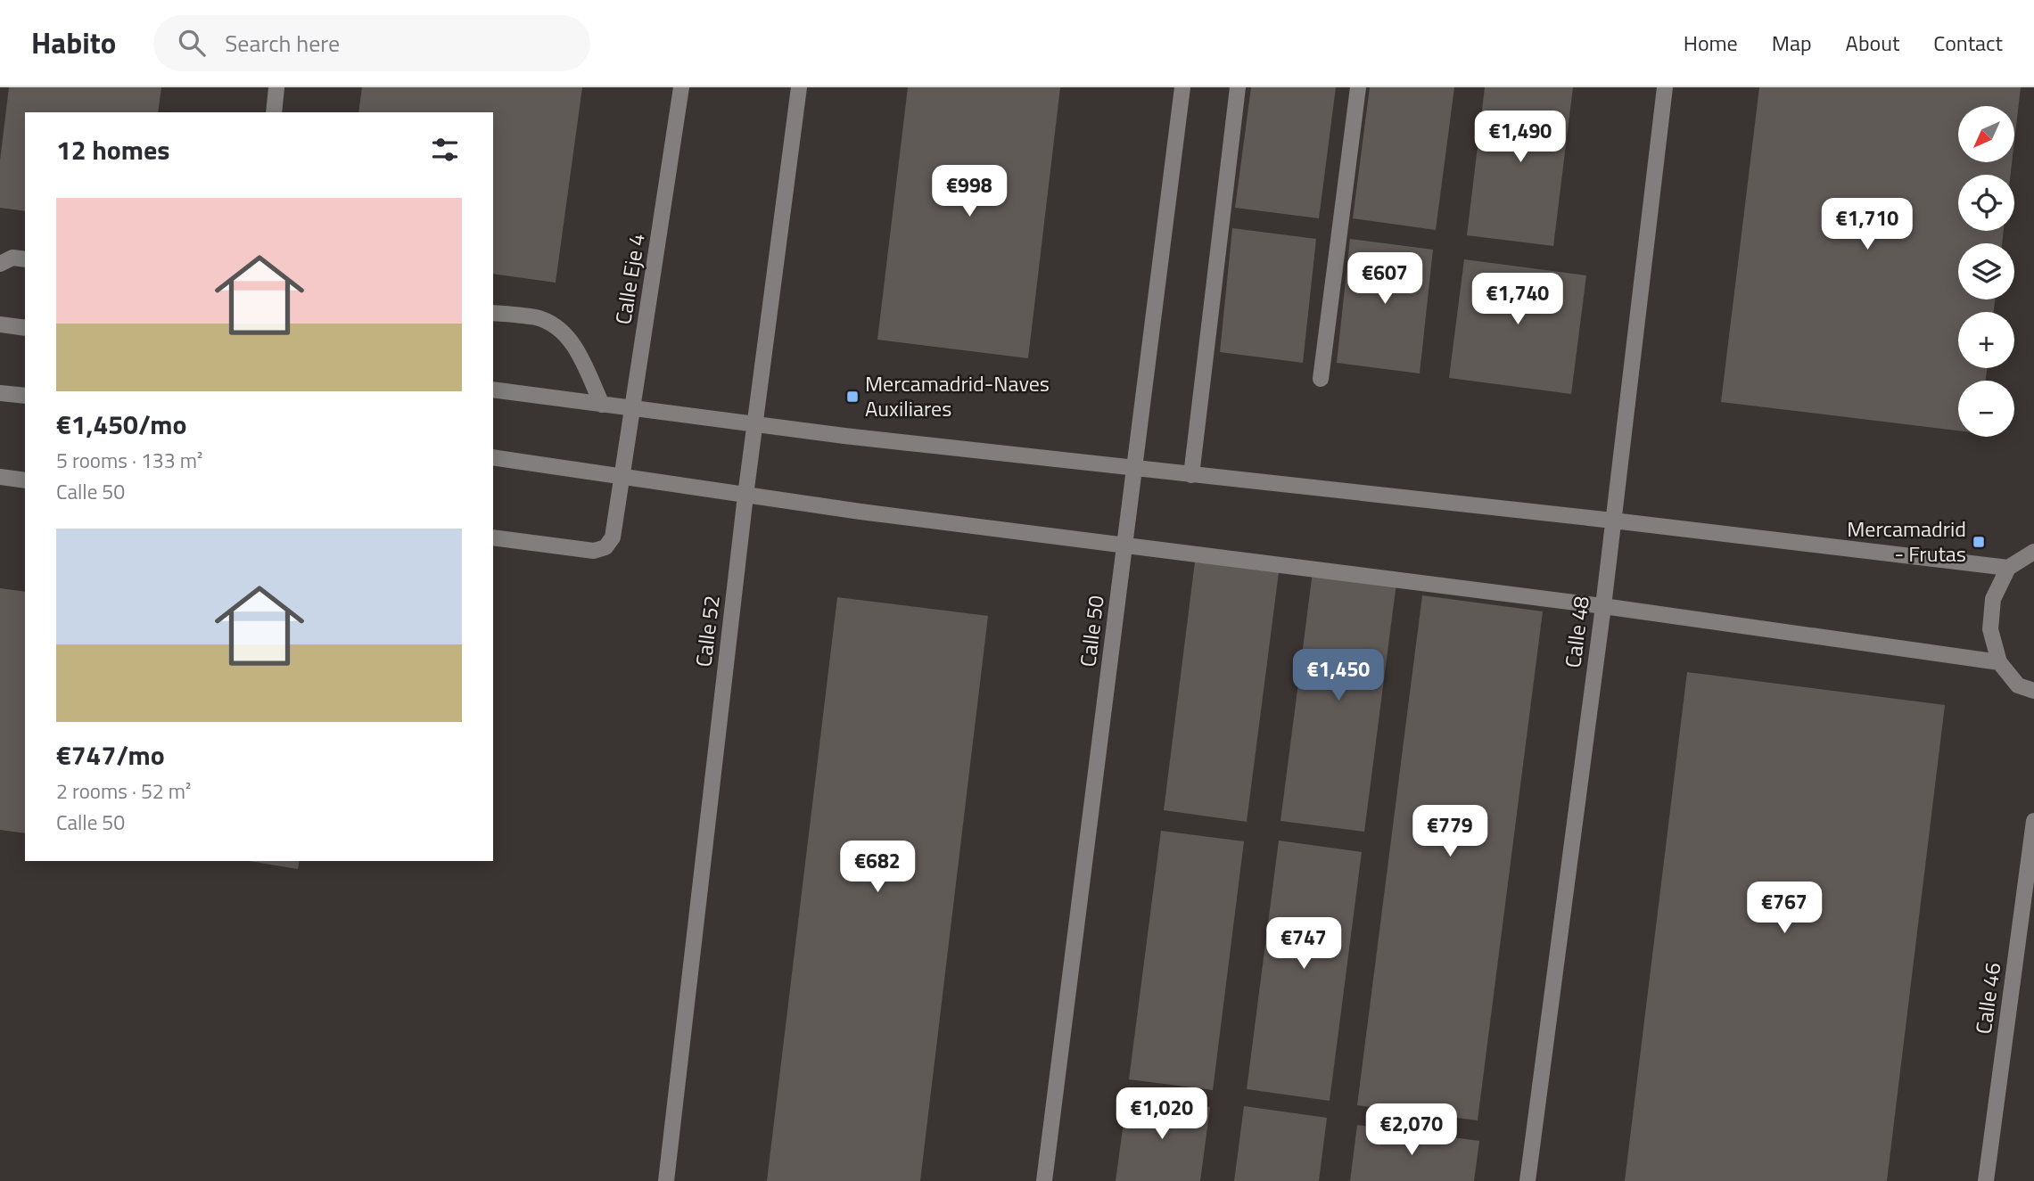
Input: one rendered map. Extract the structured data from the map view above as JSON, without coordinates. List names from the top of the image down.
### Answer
{
  "streets": {
    "street": [
      "Calle Eje 4",
      "Calle 52",
      "Calle 50",
      "Calle 48",
      "Calle 46"
    ]
  },
  "places": {
    "transit": ["Mercamadrid-Naves Auxiliares", "Mercamadrid - Frutas"]
  },
  "north": "bottom left",
  "page": {
    "header": "Habito",
    "search": "Search here",
    "nav": [
      "Home",
      "Map",
      "About",
      "Contact"
    ],
    "map_buttons": ["+", "−"],
    "price": [
      "€1,490",
      "€998",
      "€1,710",
      "€607",
      "€1,740",
      "€1,450",
      "€779",
      "€682",
      "€767",
      "€747",
      "€1,020",
      "€2,070"
    ],
    "heading": "12 homes",
    "list": [
      {
        "name": "€1,450/mo",
        "note": "5 rooms · 133 m² · Calle 50"
      },
      {
        "name": "€747/mo",
        "note": "2 rooms · 52 m² · Calle 50"
      }
    ]
  }
}
